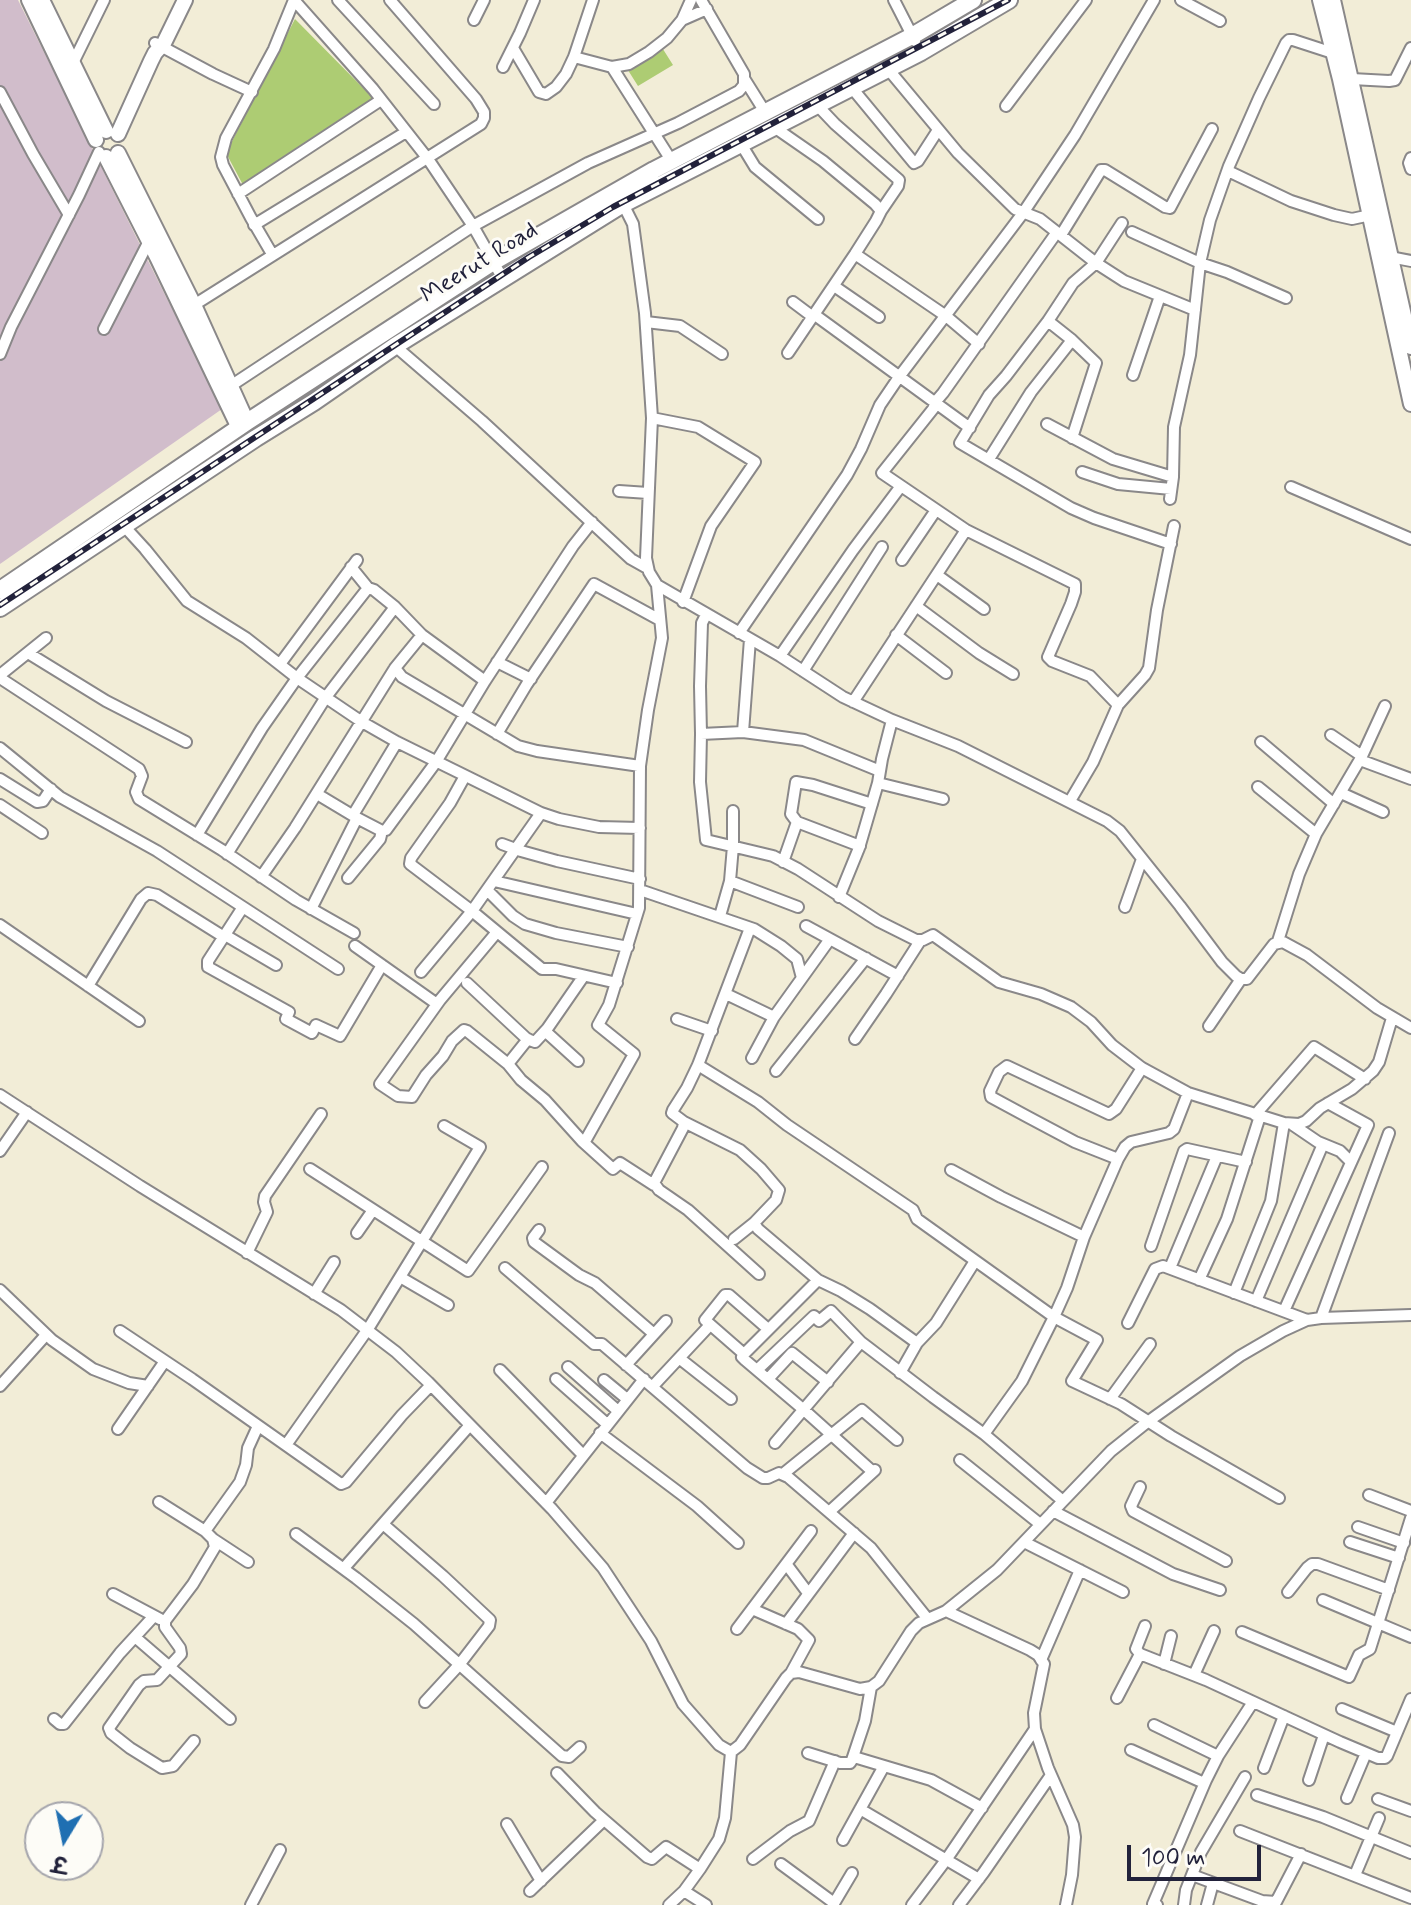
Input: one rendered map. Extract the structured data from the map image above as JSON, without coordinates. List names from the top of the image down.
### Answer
{
  "streets": {
    "main road": ["Meerut Road"]
  },
  "scale_bar": "100 m",
  "north": "bottom"
}
